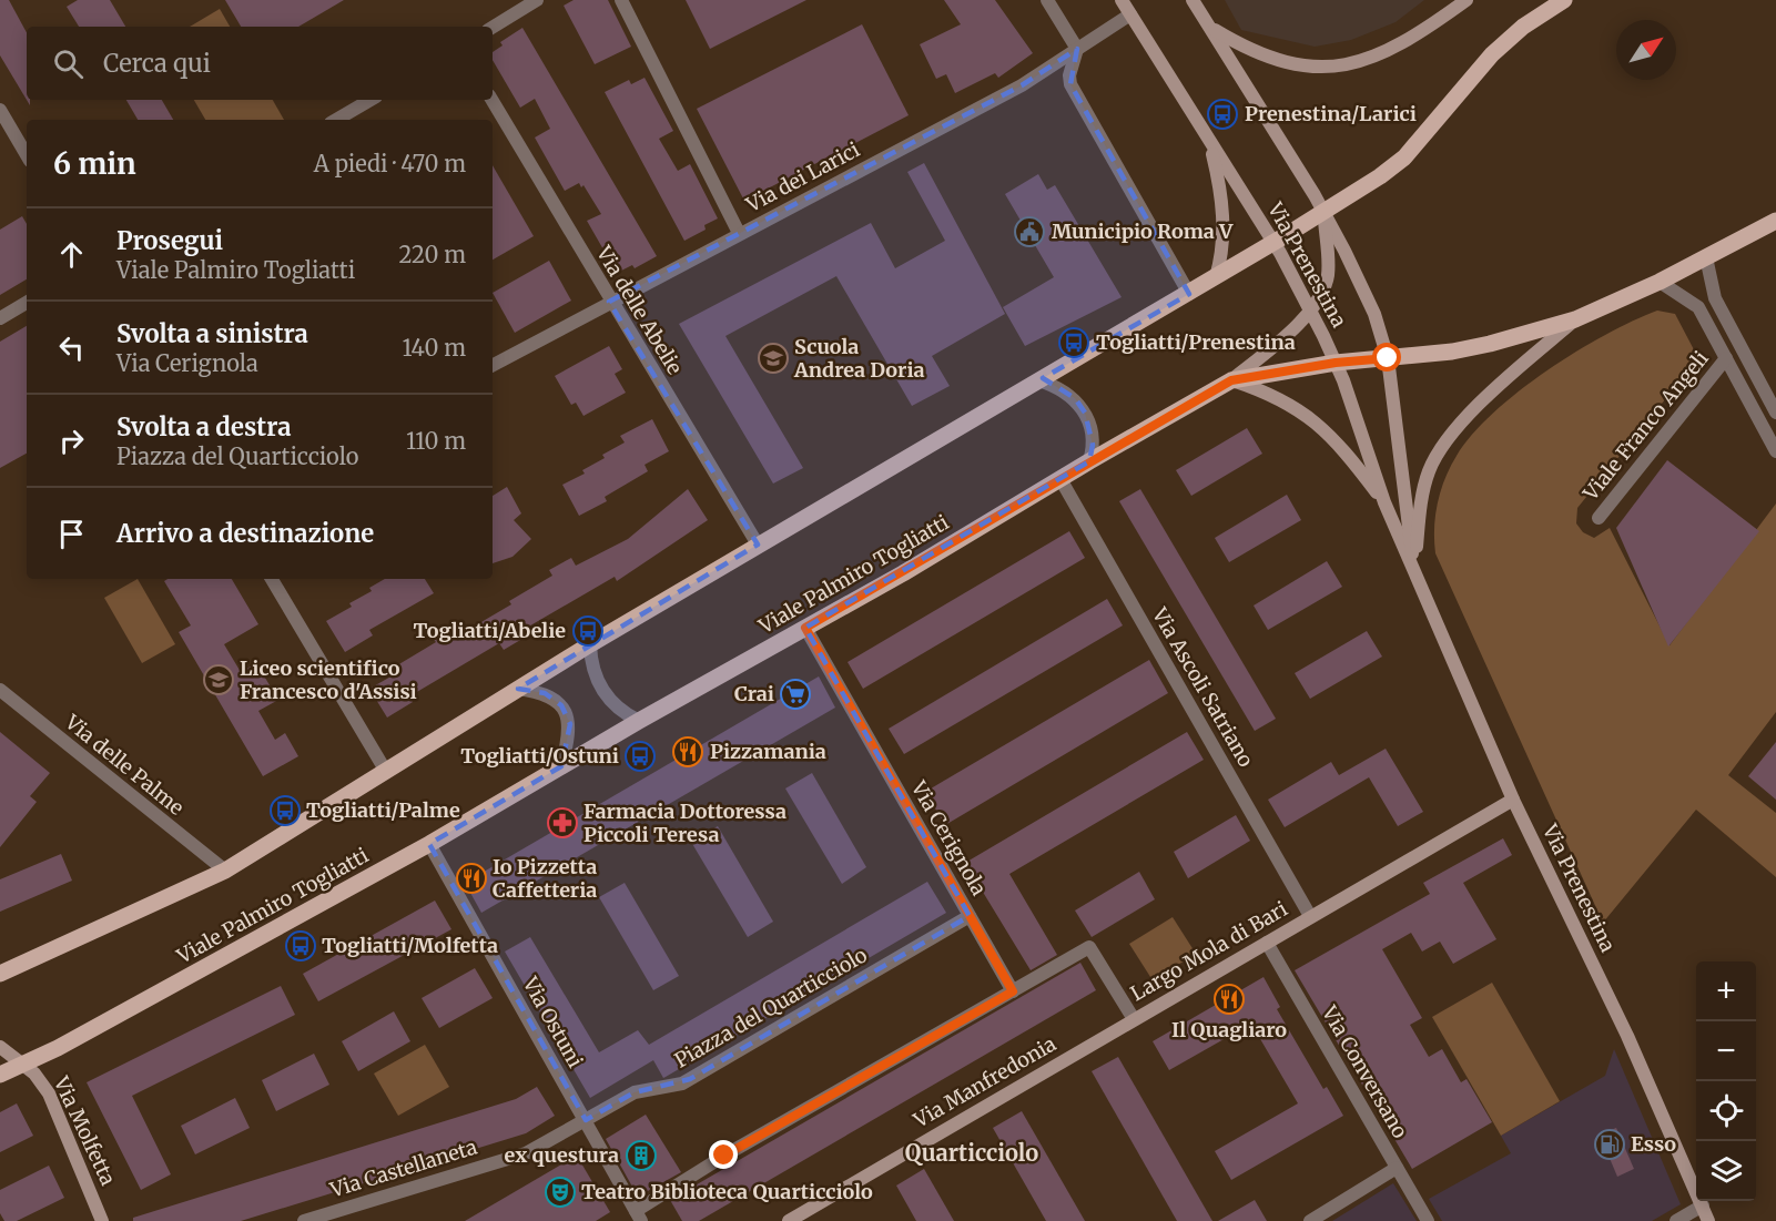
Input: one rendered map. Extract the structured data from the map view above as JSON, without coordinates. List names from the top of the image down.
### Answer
{
  "streets": {
    "main road": [
      "Via Prenestina",
      "Viale Palmiro Togliatti",
      "Largo Mola di Bari",
      "Via Manfredonia",
      "Via Molfetta"
    ],
    "street": [
      "Via dei Larici",
      "Via delle Abelie",
      "Viale Franco Angeli",
      "Via Ascoli Satriano",
      "Via delle Palme",
      "Via Cerignola",
      "Piazza del Quarticciolo",
      "Via Ostuni",
      "Via Conversano",
      "Via Castellaneta"
    ]
  },
  "crossings": [
    ["Via dei Larici", "Via Prenestina"],
    ["Via dei Larici", "Via delle Abelie"],
    ["Via Prenestina", "Viale Palmiro Togliatti"],
    ["Viale Franco Angeli", "Viale Palmiro Togliatti"],
    ["Viale Palmiro Togliatti", "Via Ascoli Satriano"],
    ["Viale Palmiro Togliatti", "Via Cerignola"],
    ["Viale Palmiro Togliatti", "Via Ostuni"],
    ["Viale Palmiro Togliatti", "Via Molfetta"],
    ["Via Ascoli Satriano", "Largo Mola di Bari"],
    ["Via Cerignola", "Largo Mola di Bari"],
    ["Via Cerignola", "Piazza del Quarticciolo"],
    ["Largo Mola di Bari", "Via Conversano"],
    ["Largo Mola di Bari", "Via Manfredonia"],
    ["Piazza del Quarticciolo", "Via Ostuni"],
    ["Piazza del Quarticciolo", "Via Castellaneta"],
    ["Via Ostuni", "Via Castellaneta"]
  ],
  "districts": ["Quarticciolo"],
  "places": {
    "bus stop": [
      "Prenestina/Larici",
      "Togliatti/Prenestina",
      "Togliatti/Abelie",
      "Togliatti/Ostuni",
      "Togliatti/Palme",
      "Togliatti/Molfetta"
    ],
    "public building": ["Municipio Roma V"],
    "school or university": ["Scuola Andrea Doria", "Liceo scientifico Francesco d'Assisi"],
    "supermarket": ["Crai"],
    "restaurant": ["Pizzamania", "Io Pizzetta Caffetteria", "Il Quagliaro"],
    "pharmacy": ["Farmacia Dottoressa Piccoli Teresa"],
    "fuel station": ["Esso"],
    "building": ["ex questura"],
    "theatre": ["Teatro Biblioteca Quarticciolo"]
  },
  "north": "top right",
  "page": {
    "search": "Cerca qui",
    "heading": ["6 min", "A piedi · 470 m"],
    "list": [
      ["Prosegui", "Viale Palmiro Togliatti", "220 m"],
      ["Svolta a sinistra", "Via Cerignola", "140 m"],
      ["Svolta a destra", "Piazza del Quarticciolo", "110 m"],
      "Arrivo a destinazione"
    ],
    "map_buttons": ["+", "−"]
  }
}
